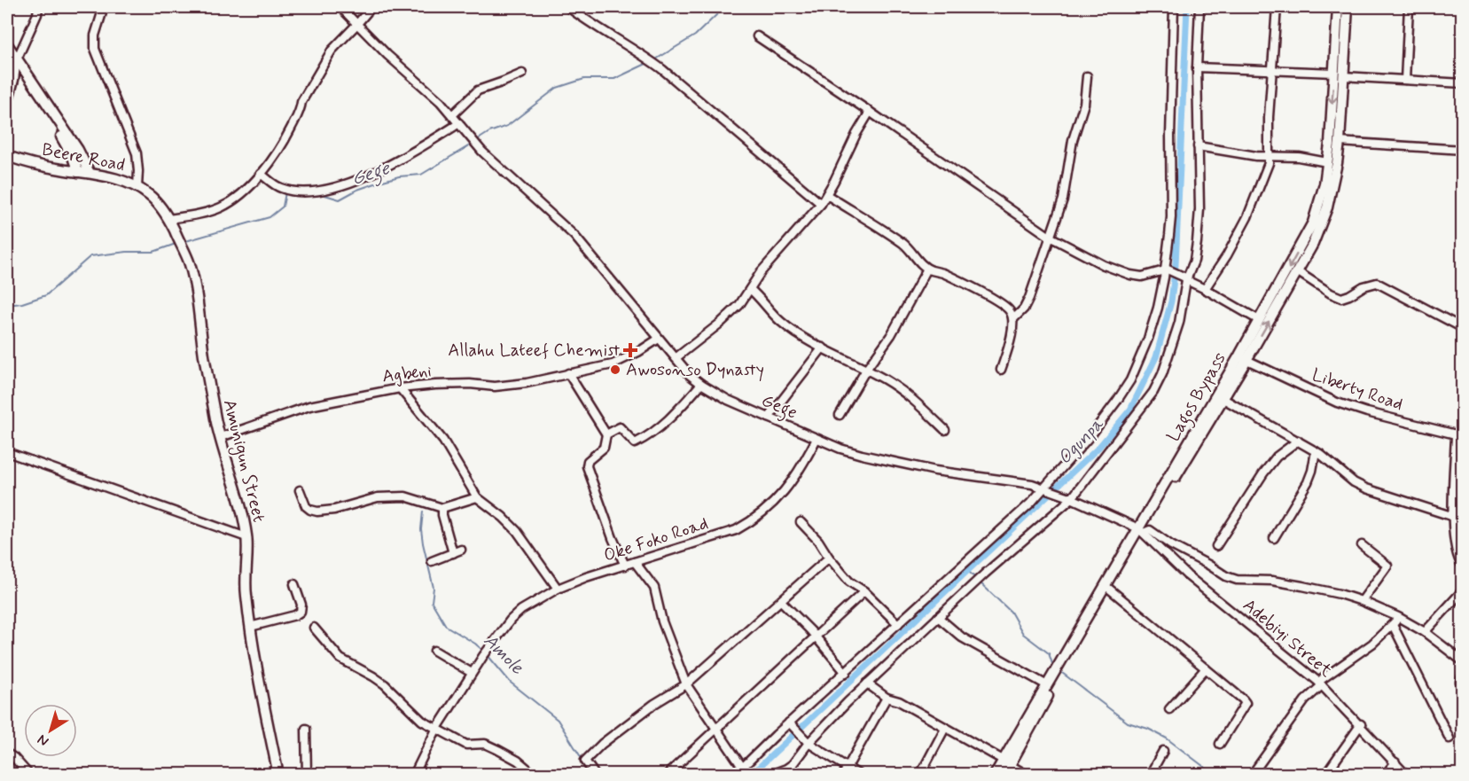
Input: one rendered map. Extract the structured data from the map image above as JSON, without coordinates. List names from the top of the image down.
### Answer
{
  "streets": {
    "main road": ["Beere Road", "Lagos Bypass", "Amunigun Street"],
    "street": [
      "Agbeni",
      "Liberty Road",
      "Gege",
      "Oke Foko Road",
      "Adebiyi Street"
    ]
  },
  "crossings": [
    ["Beere Road", "Amunigun Street"],
    ["Agbeni", "Gege"],
    ["Agbeni", "Amunigun Street"],
    ["Liberty Road", "Lagos Bypass"],
    ["Lagos Bypass", "Gege"],
    ["Lagos Bypass", "Adebiyi Street"],
    ["Gege", "Oke Foko Road"],
    ["Gege", "Adebiyi Street"]
  ],
  "water": ["Gege", "Ogunpa", "Amole"],
  "places": {
    "health": ["Allahu Lateef Chemist"],
    "other": ["Awosonso Dynasty"]
  },
  "north": "bottom left"
}
